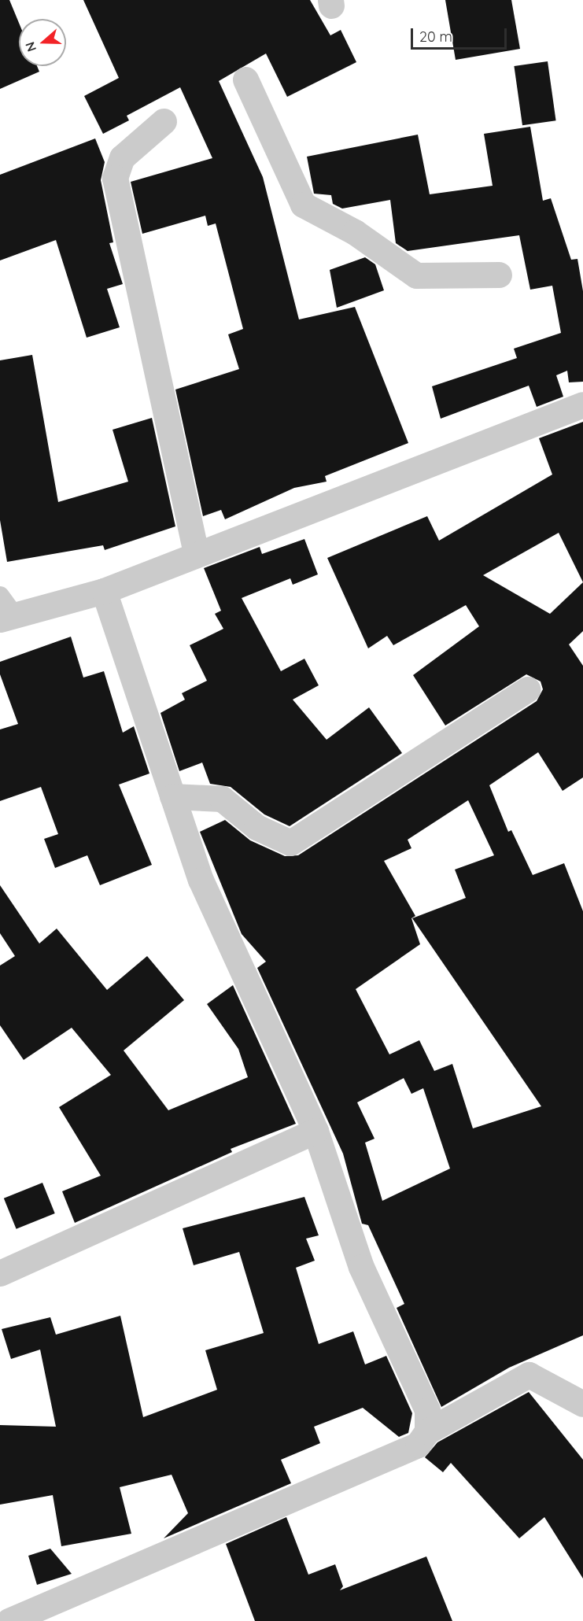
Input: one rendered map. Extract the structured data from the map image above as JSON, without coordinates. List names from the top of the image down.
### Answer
{
  "scale_bar": "20 m",
  "north": "left"
}
